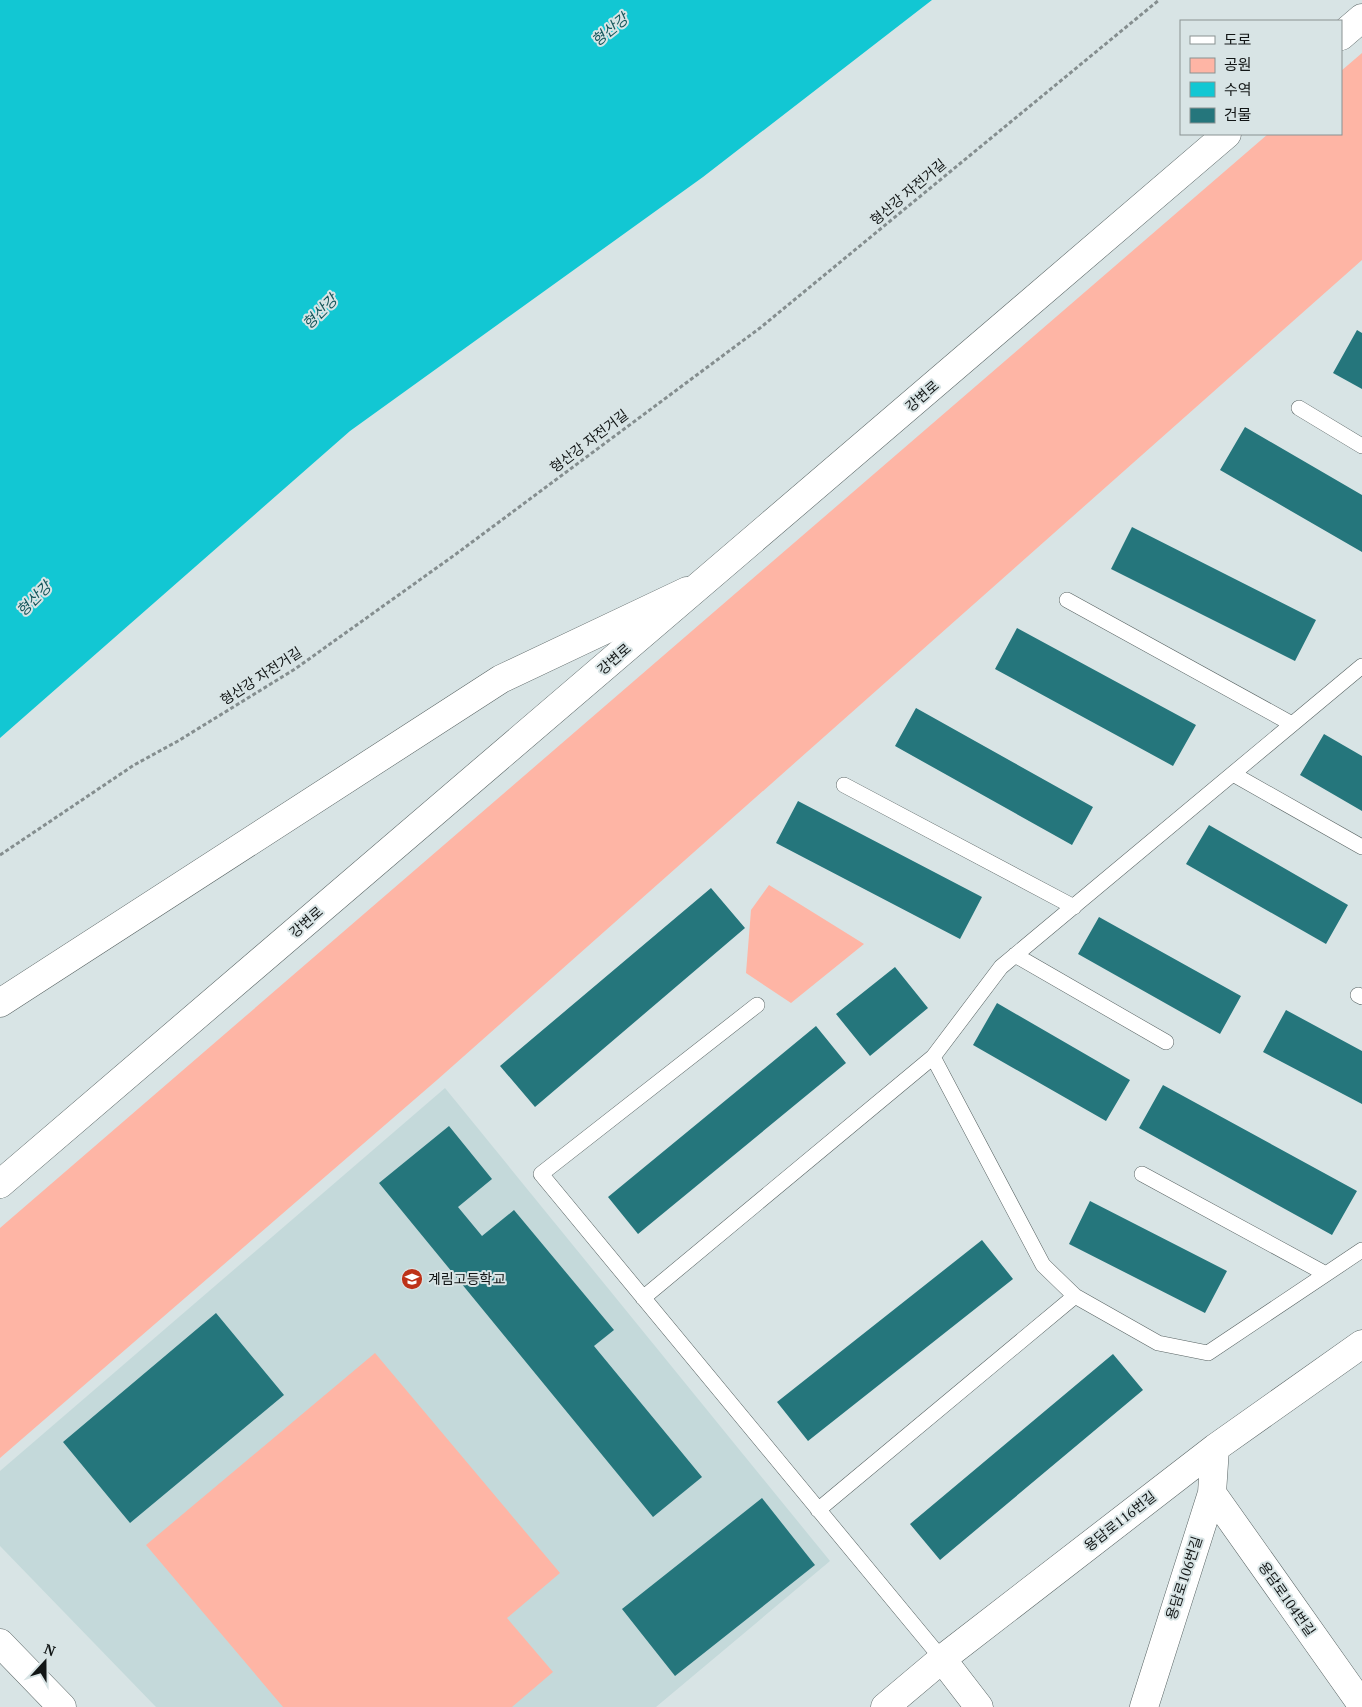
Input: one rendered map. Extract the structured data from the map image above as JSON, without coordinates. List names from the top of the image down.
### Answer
{
  "streets": {
    "street": [
      "강변로",
      "용담로116번길",
      "용담로106번길",
      "용담로104번길"
    ],
    "path": ["형산강 자전거길"]
  },
  "crossings": [
    ["용담로116번길", "용담로106번길"],
    ["용담로106번길", "용담로104번길"]
  ],
  "water": ["형산강"],
  "places": {
    "school or university": ["계림고등학교"]
  },
  "legend": [
    "도로",
    "공원",
    "수역",
    "건물"
  ],
  "north": "top"
}
